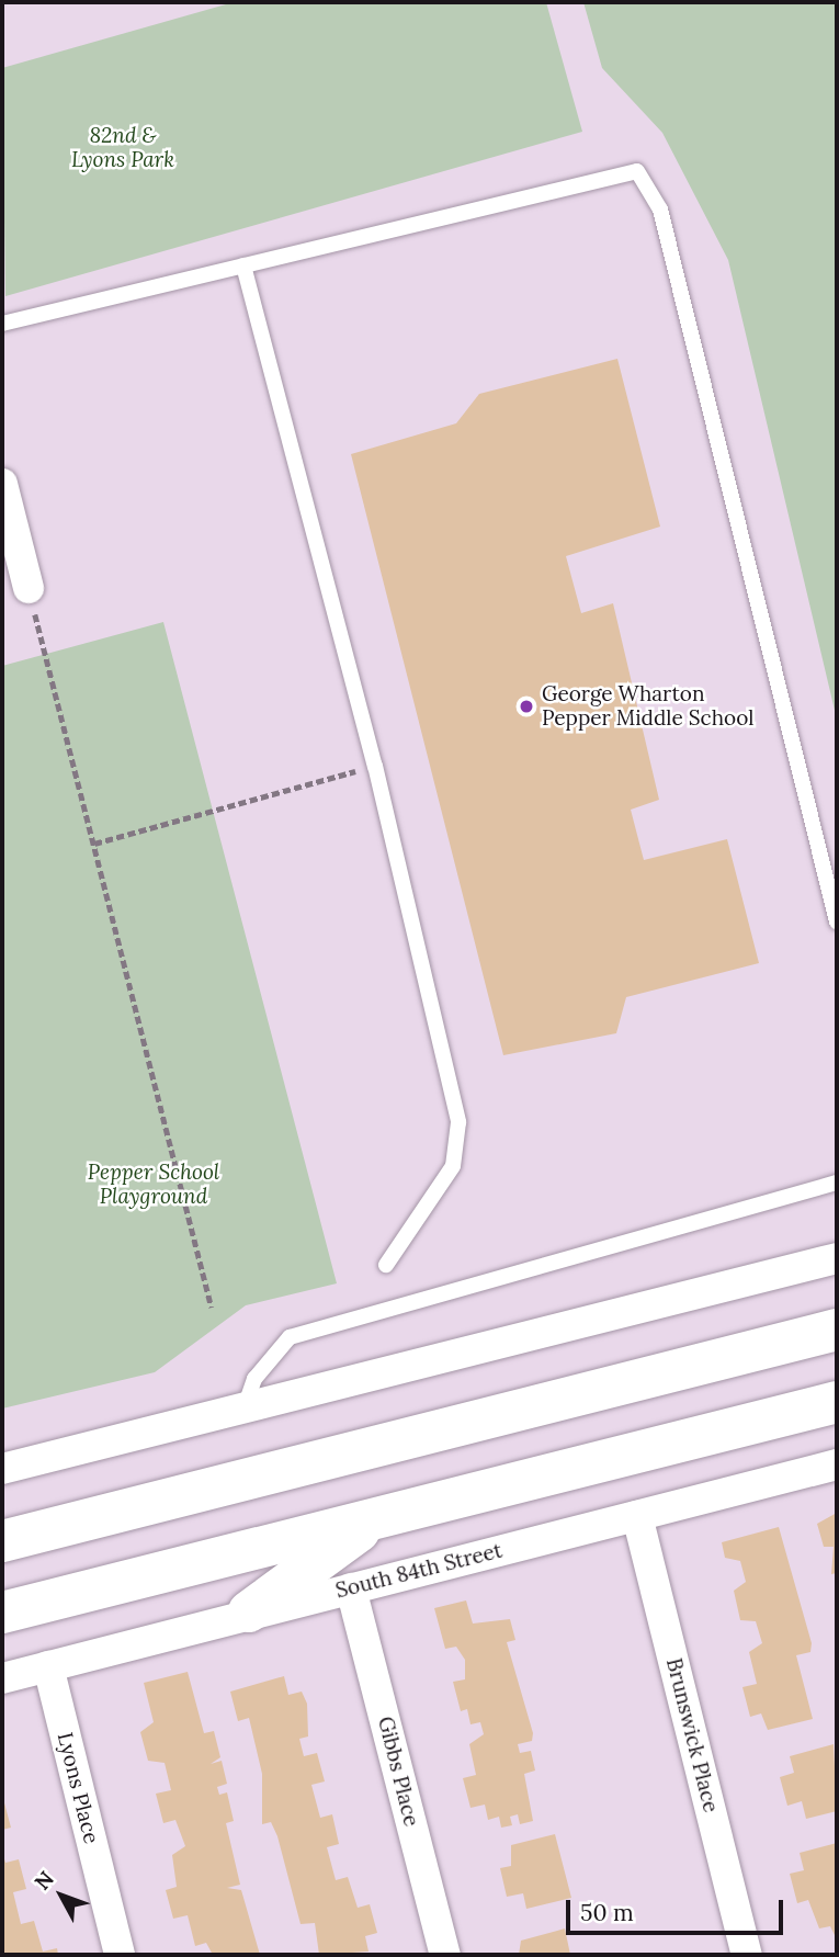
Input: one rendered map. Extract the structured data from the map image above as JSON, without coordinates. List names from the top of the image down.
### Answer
{
  "streets": {
    "street": [
      "South 84th Street",
      "Brunswick Place",
      "Gibbs Place",
      "Lyons Place"
    ]
  },
  "crossings": [
    ["South 84th Street", "Brunswick Place"],
    ["South 84th Street", "Gibbs Place"],
    ["South 84th Street", "Lyons Place"]
  ],
  "parks": ["82nd & Lyons Park", "Pepper School Playground"],
  "places": ["George Wharton Pepper Middle School"],
  "scale_bar": "50 m",
  "north": "top left"
}
